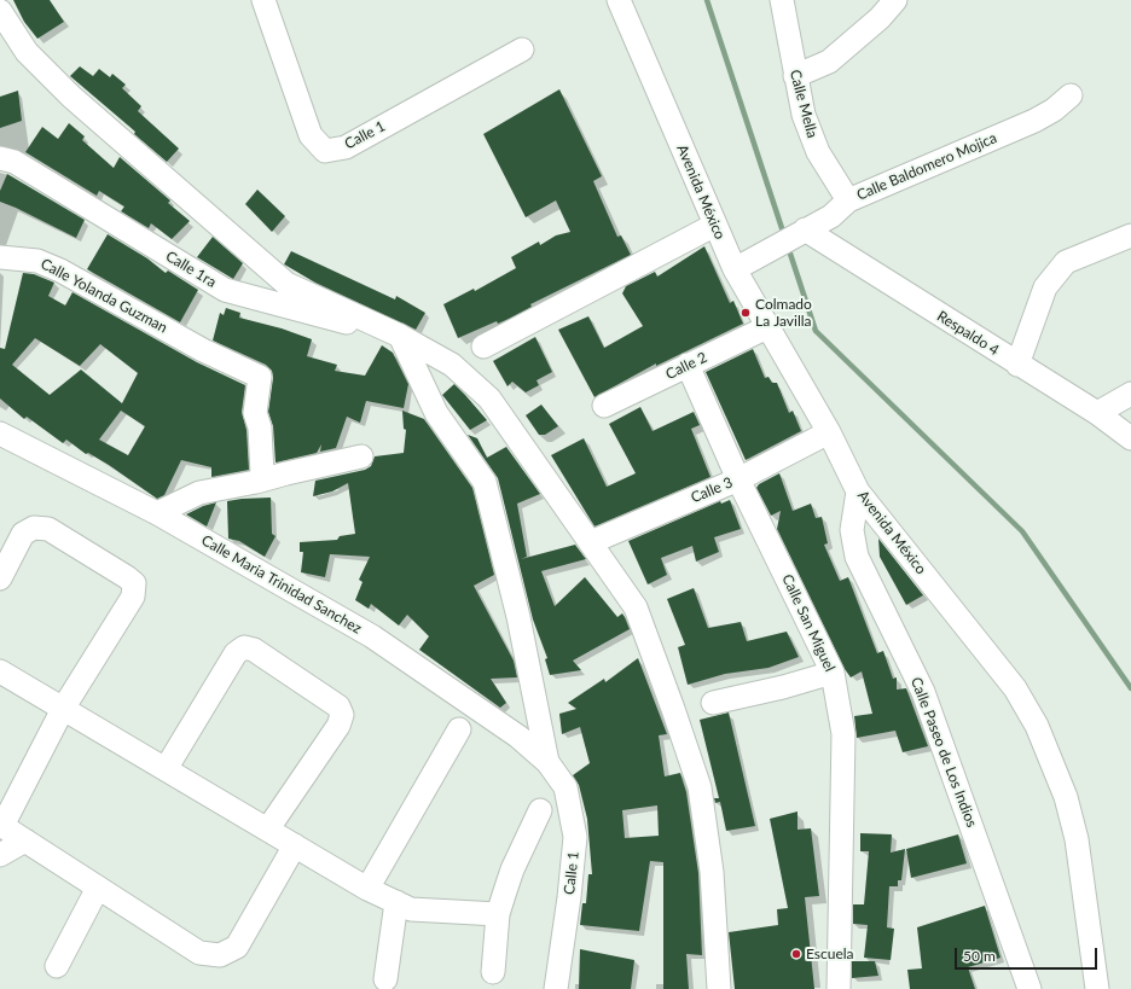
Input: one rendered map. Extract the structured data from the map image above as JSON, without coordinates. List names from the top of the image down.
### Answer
{
  "streets": {
    "street": [
      "Calle Mella",
      "Calle 1",
      "Calle Baldomero Mojica",
      "Avenida México",
      "Calle 1ra",
      "Calle Yolanda Guzman",
      "Respaldo 4",
      "Calle 2",
      "Calle 3",
      "Calle Maria Trinidad Sanchez",
      "Calle San Miguel",
      "Calle Paseo de Los Indios"
    ]
  },
  "crossings": [
    ["Calle Mella", "Calle Baldomero Mojica"],
    ["Calle 1", "Calle Maria Trinidad Sanchez"],
    ["Calle Baldomero Mojica", "Avenida México"],
    ["Calle Baldomero Mojica", "Respaldo 4"],
    ["Avenida México", "Calle 2"],
    ["Avenida México", "Calle 3"],
    ["Avenida México", "Calle Paseo de Los Indios"],
    ["Calle 2", "Calle San Miguel"],
    ["Calle 3", "Calle San Miguel"]
  ],
  "places": ["Colmado La Javilla", "Escuela"],
  "scale_bar": "50 m"
}
